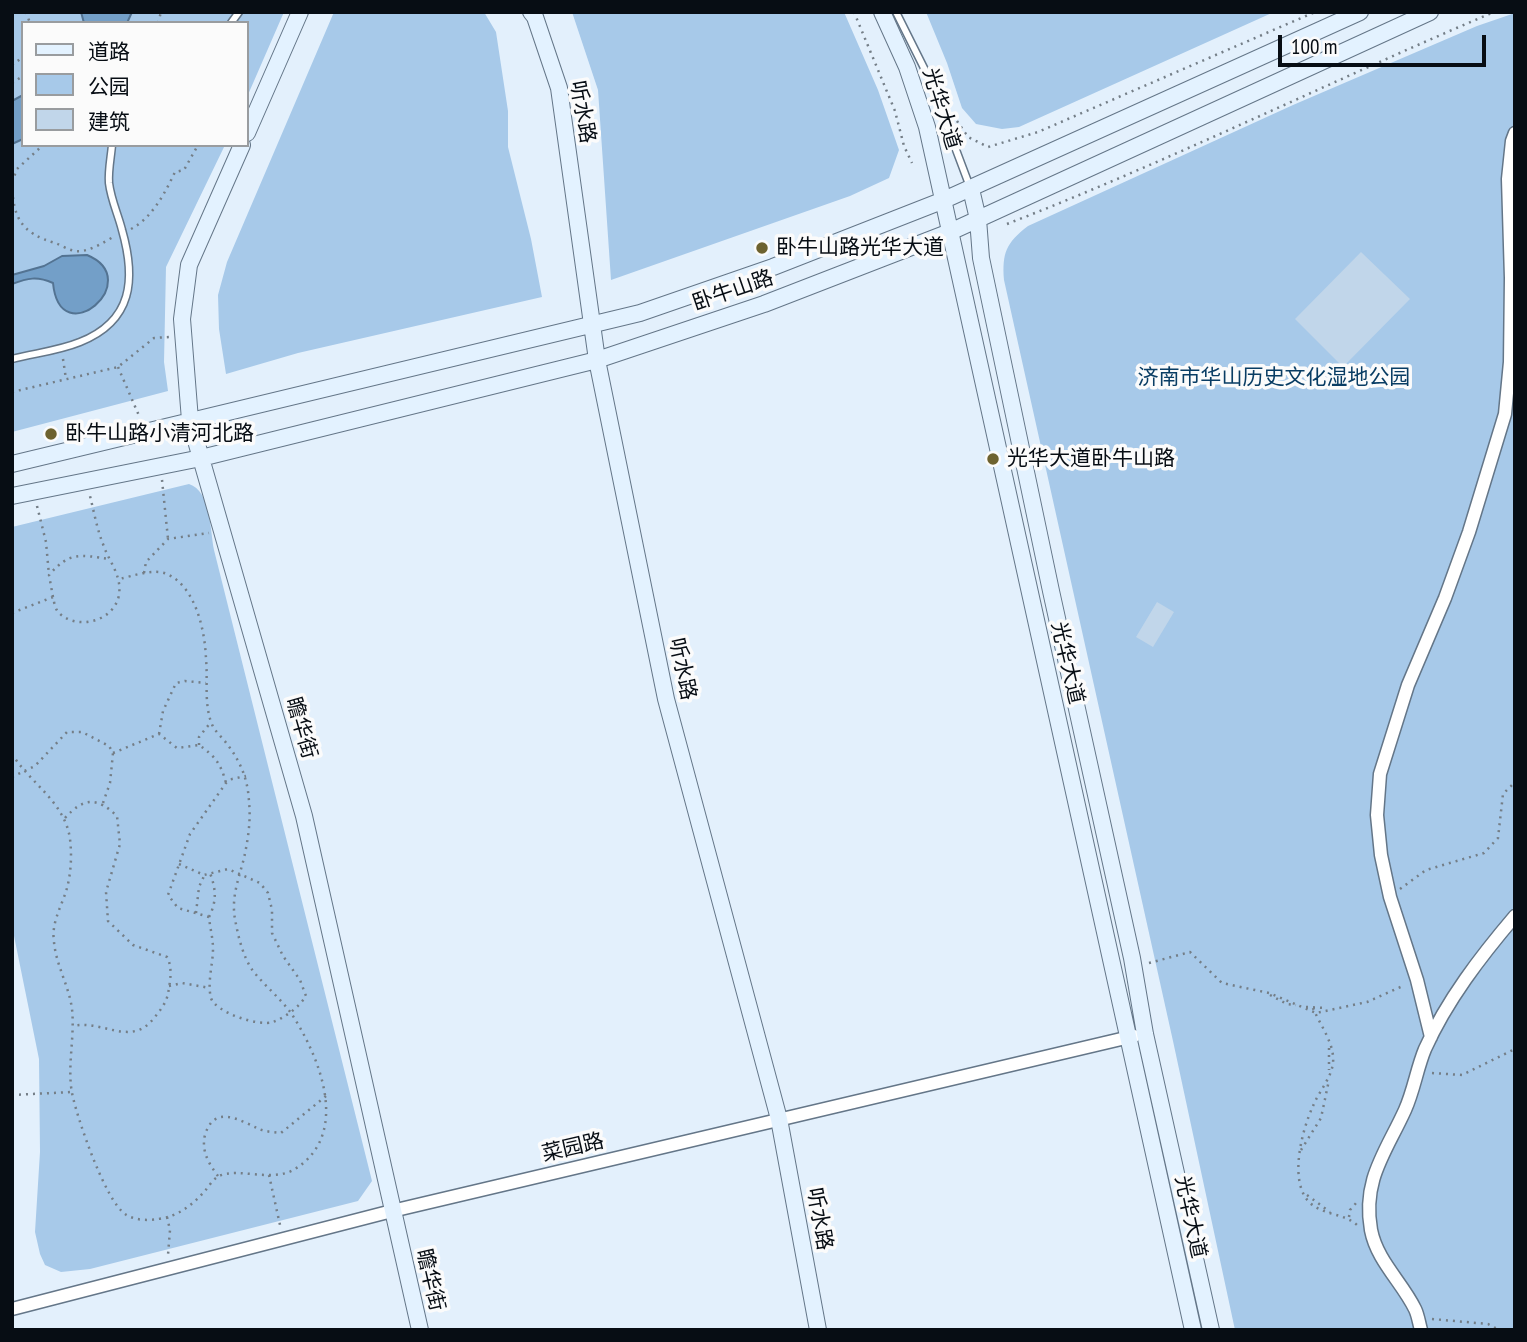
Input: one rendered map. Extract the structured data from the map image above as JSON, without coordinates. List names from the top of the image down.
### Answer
{
  "streets": {
    "main road": [
      "光华大道",
      "听水路",
      "卧牛山路",
      "瞻华街"
    ],
    "street": ["菜园路"]
  },
  "crossings": [
    ["光华大道", "卧牛山路"],
    ["光华大道", "菜园路"],
    ["听水路", "卧牛山路"],
    ["听水路", "菜园路"],
    ["卧牛山路", "瞻华街"],
    ["瞻华街", "菜园路"]
  ],
  "parks": ["济南市华山历史文化湿地公园"],
  "places": ["卧牛山路光华大道", "卧牛山路小清河北路", "光华大道卧牛山路"],
  "legend": ["道路", "公园", "建筑"],
  "scale_bar": "100 m"
}
